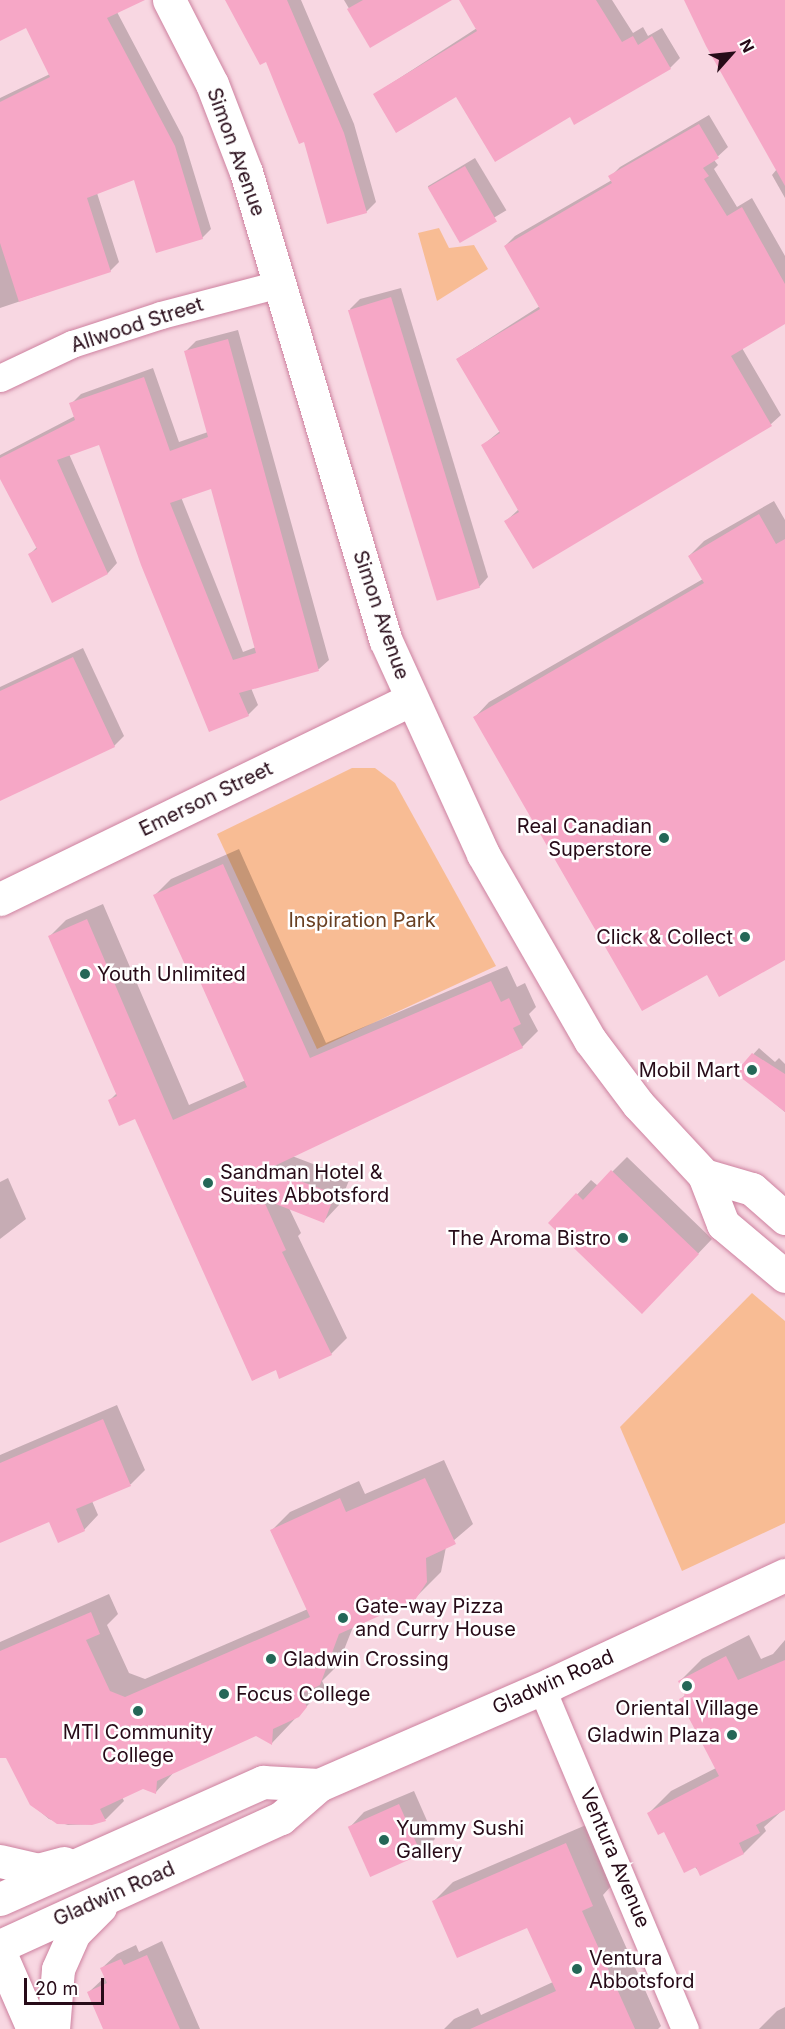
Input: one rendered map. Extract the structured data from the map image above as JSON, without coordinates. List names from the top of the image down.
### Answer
{
  "streets": {
    "street": [
      "Simon Avenue",
      "Allwood Street",
      "Emerson Street",
      "Gladwin Road",
      "Ventura Avenue"
    ]
  },
  "crossings": [
    ["Simon Avenue", "Allwood Street"],
    ["Simon Avenue", "Emerson Street"],
    ["Gladwin Road", "Ventura Avenue"]
  ],
  "parks": ["Inspiration Park"],
  "places": [
    "Real Canadian Superstore",
    "Click & Collect",
    "Youth Unlimited",
    "Mobil Mart",
    "Sandman Hotel & Suites Abbotsford",
    "The Aroma Bistro",
    "Gate-way Pizza and Curry House",
    "Gladwin Crossing",
    "Oriental Village",
    "Focus College",
    "MTI Community College",
    "Gladwin Plaza",
    "Yummy Sushi Gallery",
    "Ventura Abbotsford"
  ],
  "scale_bar": "20 m",
  "north": "top right"
}
